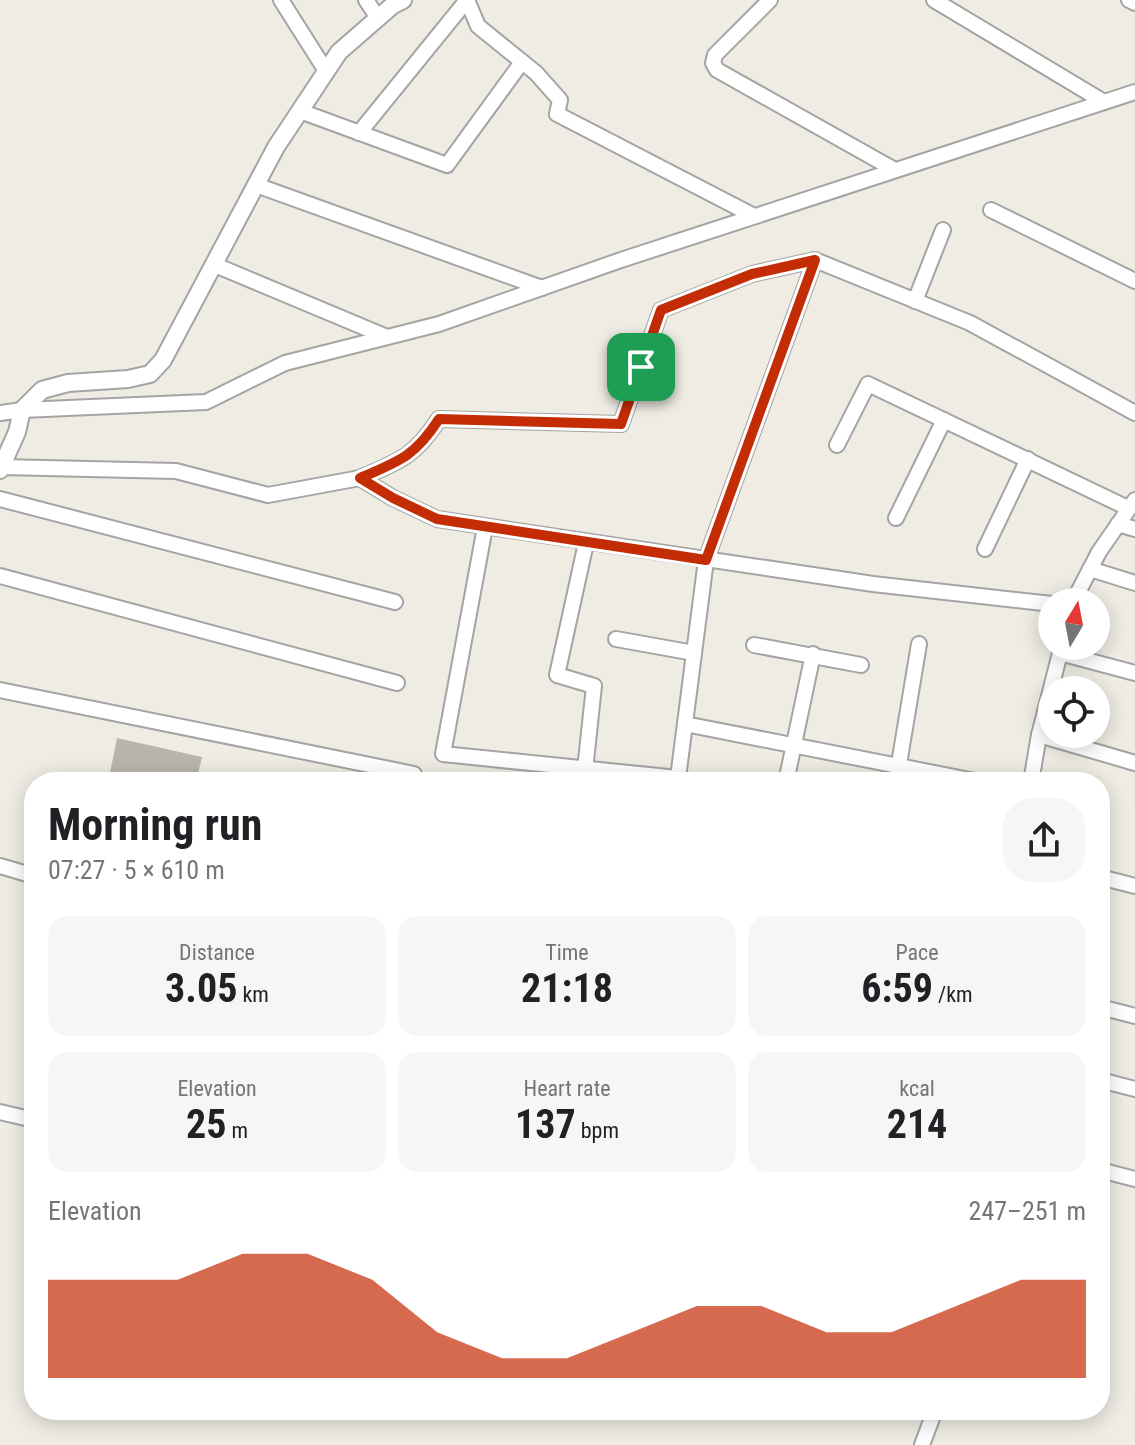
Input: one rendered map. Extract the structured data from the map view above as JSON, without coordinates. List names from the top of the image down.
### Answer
{
  "north": "top",
  "page": {
    "heading": ["Morning run", "07:27 · 5 × 610 m"],
    "stats": [
      ["Distance", "3.05 km"],
      ["Time", "21:18"],
      ["Pace", "6:59 /km"],
      ["Elevation", "25 m"],
      ["Heart rate", "137 bpm"],
      ["kcal", "214"]
    ],
    "chart": ["Elevation", "247–251 m"]
  }
}
